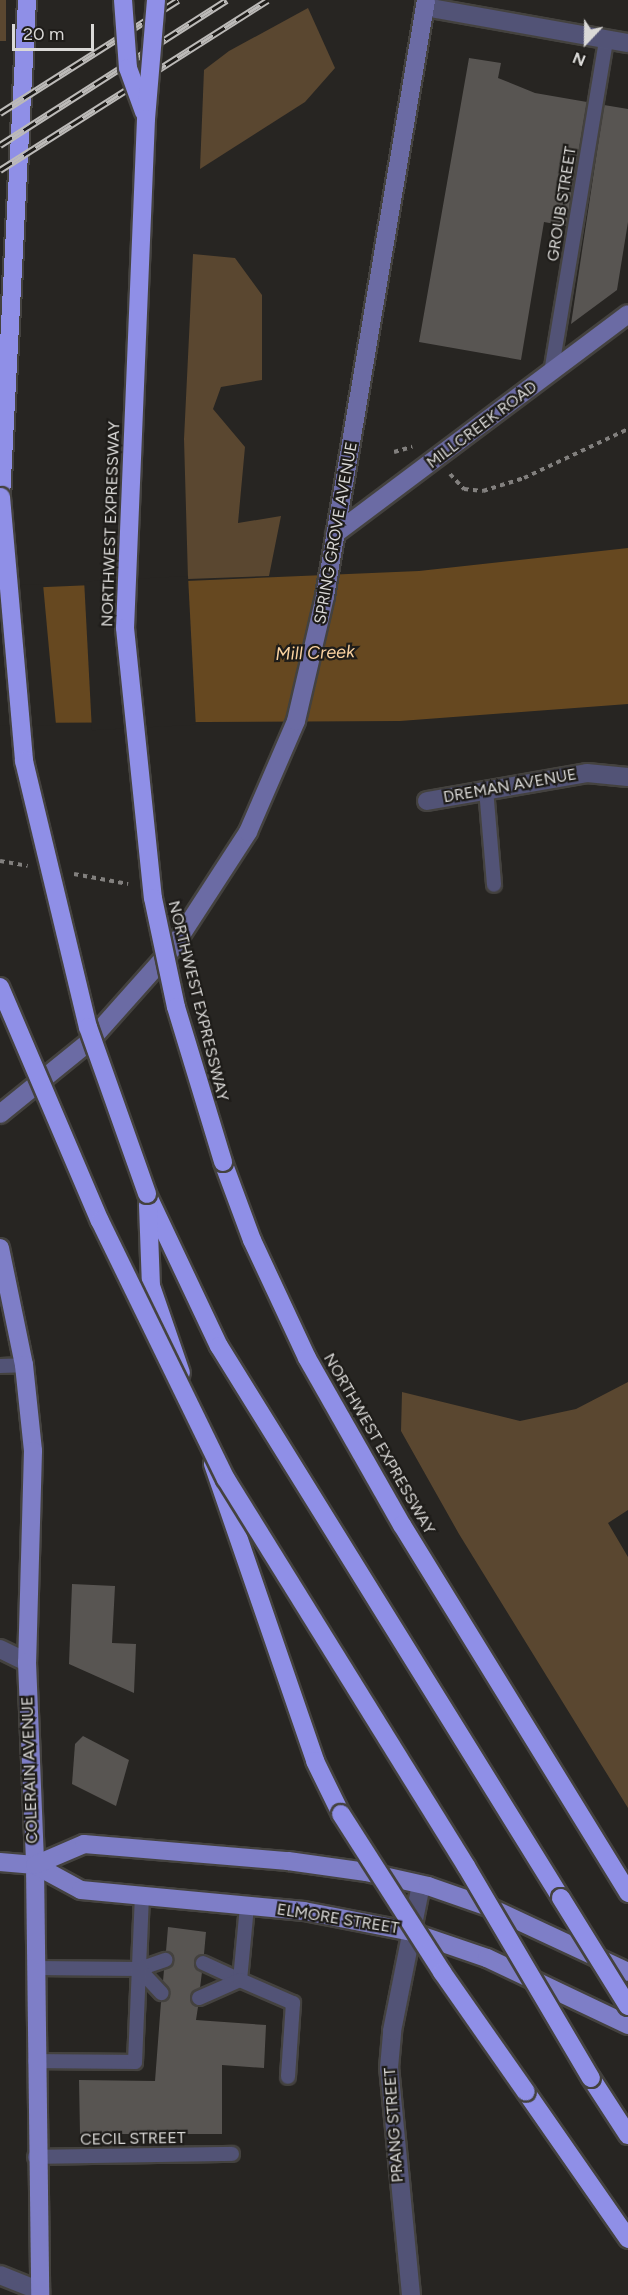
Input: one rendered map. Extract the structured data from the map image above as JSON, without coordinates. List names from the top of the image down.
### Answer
{
  "streets": {
    "highway": ["NORTHWEST EXPRESSWAY"],
    "main road": [
      "MILLCREEK ROAD",
      "SPRING GROVE AVENUE",
      "COLERAIN AVENUE",
      "ELMORE STREET"
    ],
    "street": ["DREMAN AVENUE", "PRANG STREET"],
    "lane": ["GROUB STREET", "CECIL STREET"]
  },
  "crossings": [
    ["GROUB STREET", "MILLCREEK ROAD"],
    ["MILLCREEK ROAD", "SPRING GROVE AVENUE"],
    ["COLERAIN AVENUE", "ELMORE STREET"],
    ["COLERAIN AVENUE", "CECIL STREET"],
    ["ELMORE STREET", "PRANG STREET"]
  ],
  "water": ["Mill Creek"],
  "scale_bar": "20 m",
  "north": "bottom"
}
